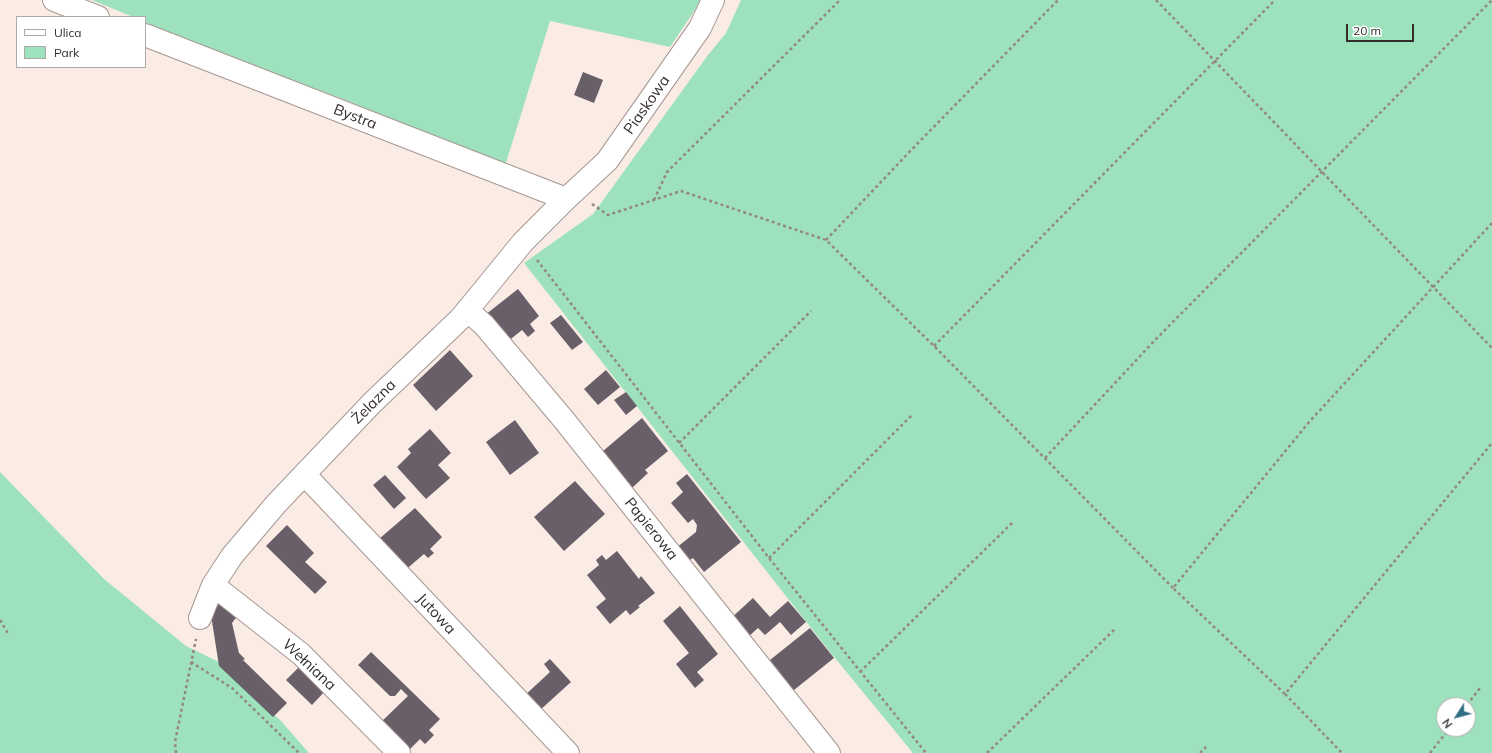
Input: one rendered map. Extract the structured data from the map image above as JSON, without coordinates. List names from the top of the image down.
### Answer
{
  "streets": {
    "street": [
      "Piaskowa",
      "Bystra",
      "Żelazna",
      "Papierowa",
      "Jutowa",
      "Wełniana"
    ]
  },
  "crossings": [
    ["Piaskowa", "Bystra"],
    ["Piaskowa", "Żelazna"],
    ["Bystra", "Żelazna"],
    ["Żelazna", "Papierowa"],
    ["Żelazna", "Jutowa"],
    ["Żelazna", "Wełniana"]
  ],
  "legend": ["Ulica", "Park"],
  "scale_bar": "20 m",
  "north": "bottom left"
}
